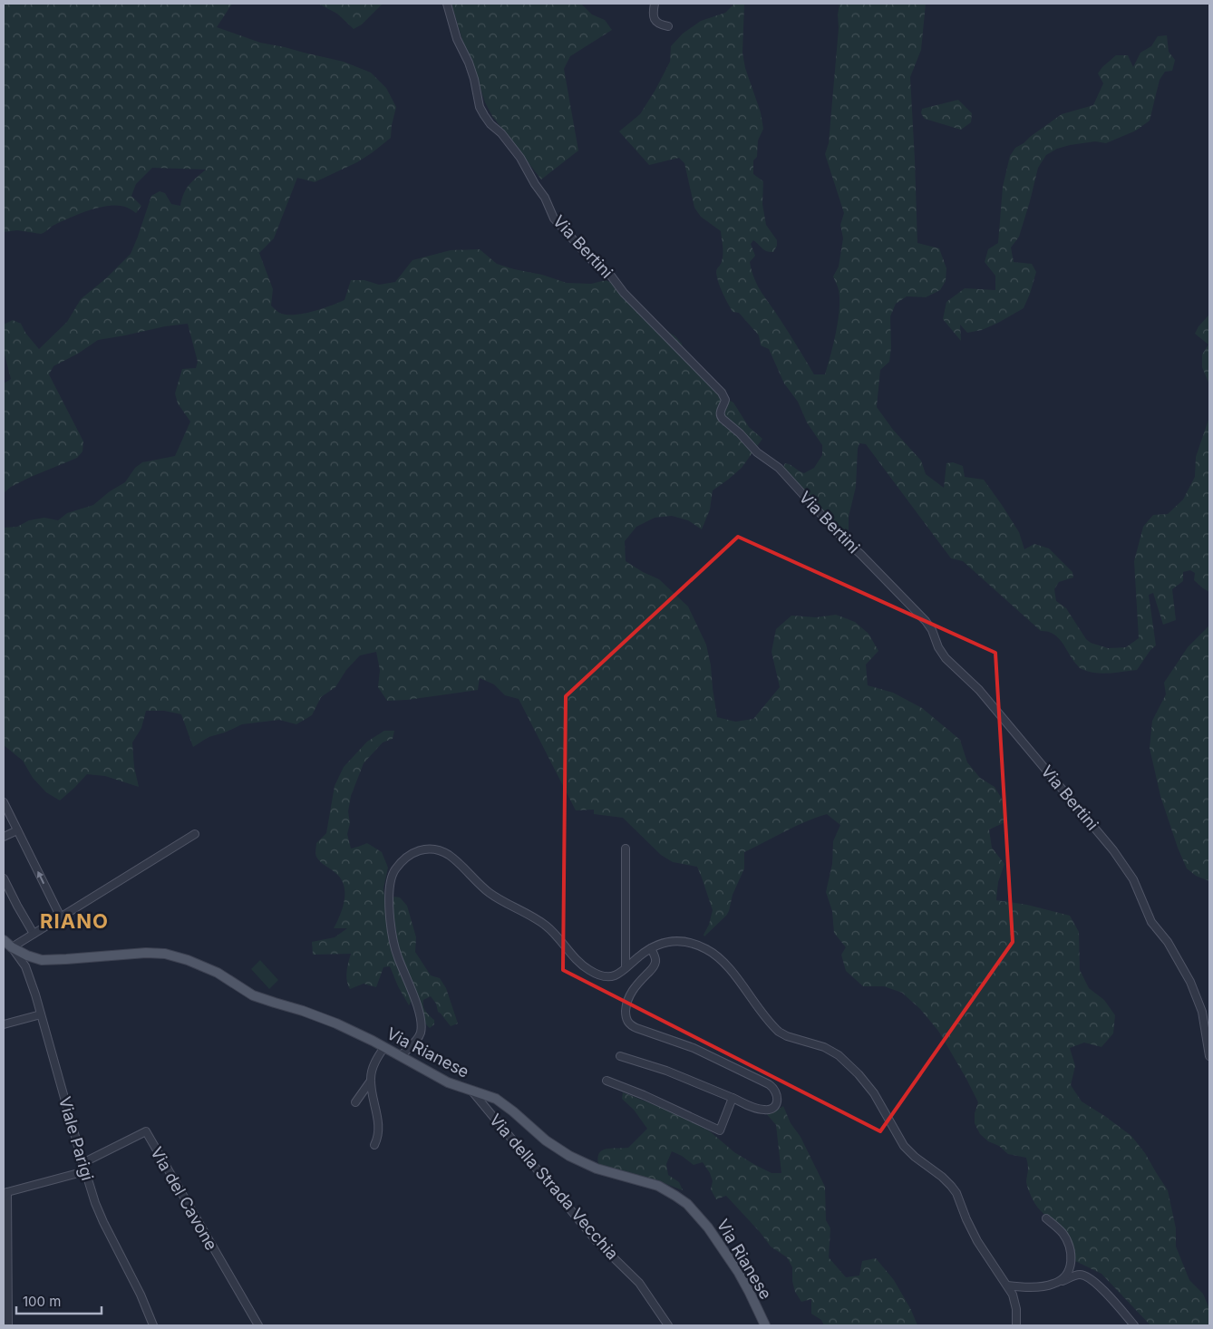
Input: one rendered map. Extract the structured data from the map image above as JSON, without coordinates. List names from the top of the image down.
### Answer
{
  "streets": {
    "main road": ["Via Rianese"],
    "street": [
      "Via Bertini",
      "Viale Parigi",
      "Via della Strada Vecchia",
      "Via del Cavone"
    ]
  },
  "crossings": [
    ["Via Rianese", "Viale Parigi"],
    ["Via Rianese", "Via della Strada Vecchia"],
    ["Viale Parigi", "Via del Cavone"]
  ],
  "districts": ["RIANO"],
  "scale_bar": "100 m"
}
